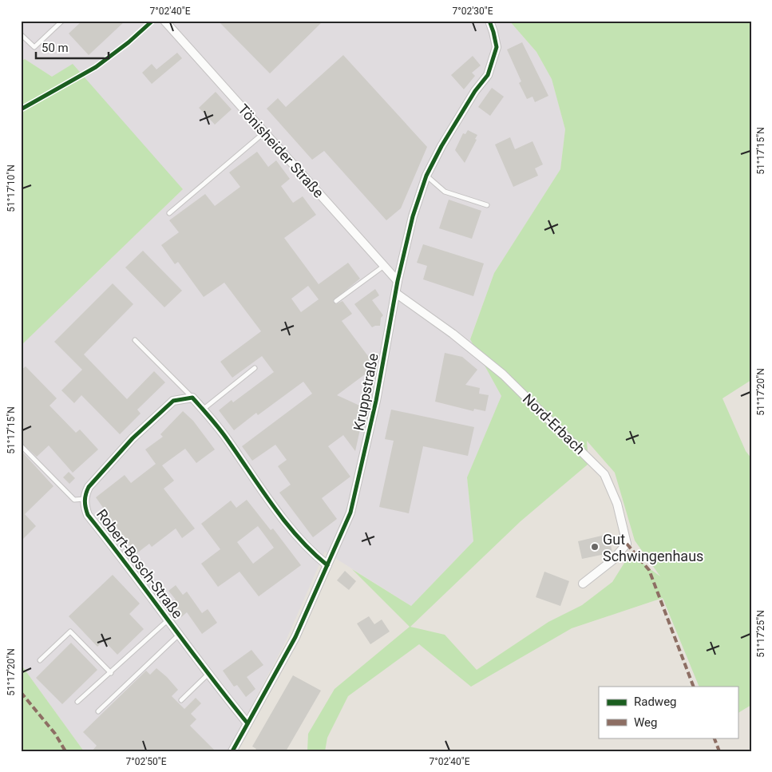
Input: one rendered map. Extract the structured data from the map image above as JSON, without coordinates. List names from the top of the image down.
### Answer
{
  "streets": {
    "street": [
      "Tönisheider Straße",
      "Kruppstraße",
      "Nord-Erbach",
      "Robert-Bosch-Straße"
    ]
  },
  "crossings": [
    ["Tönisheider Straße", "Kruppstraße"],
    ["Kruppstraße", "Nord-Erbach"],
    ["Kruppstraße", "Robert-Bosch-Straße"]
  ],
  "places": ["Gut Schwingenhaus"],
  "legend": ["Radweg", "Weg"],
  "scale_bar": "50 m",
  "coordinates": [
    "7°02'40\"E",
    "7°02'30\"E",
    "51°17'15\"N",
    "51°17'10\"N",
    "51°17'20\"N",
    "51°17'25\"N",
    "7°02'50\"E"
  ]
}
